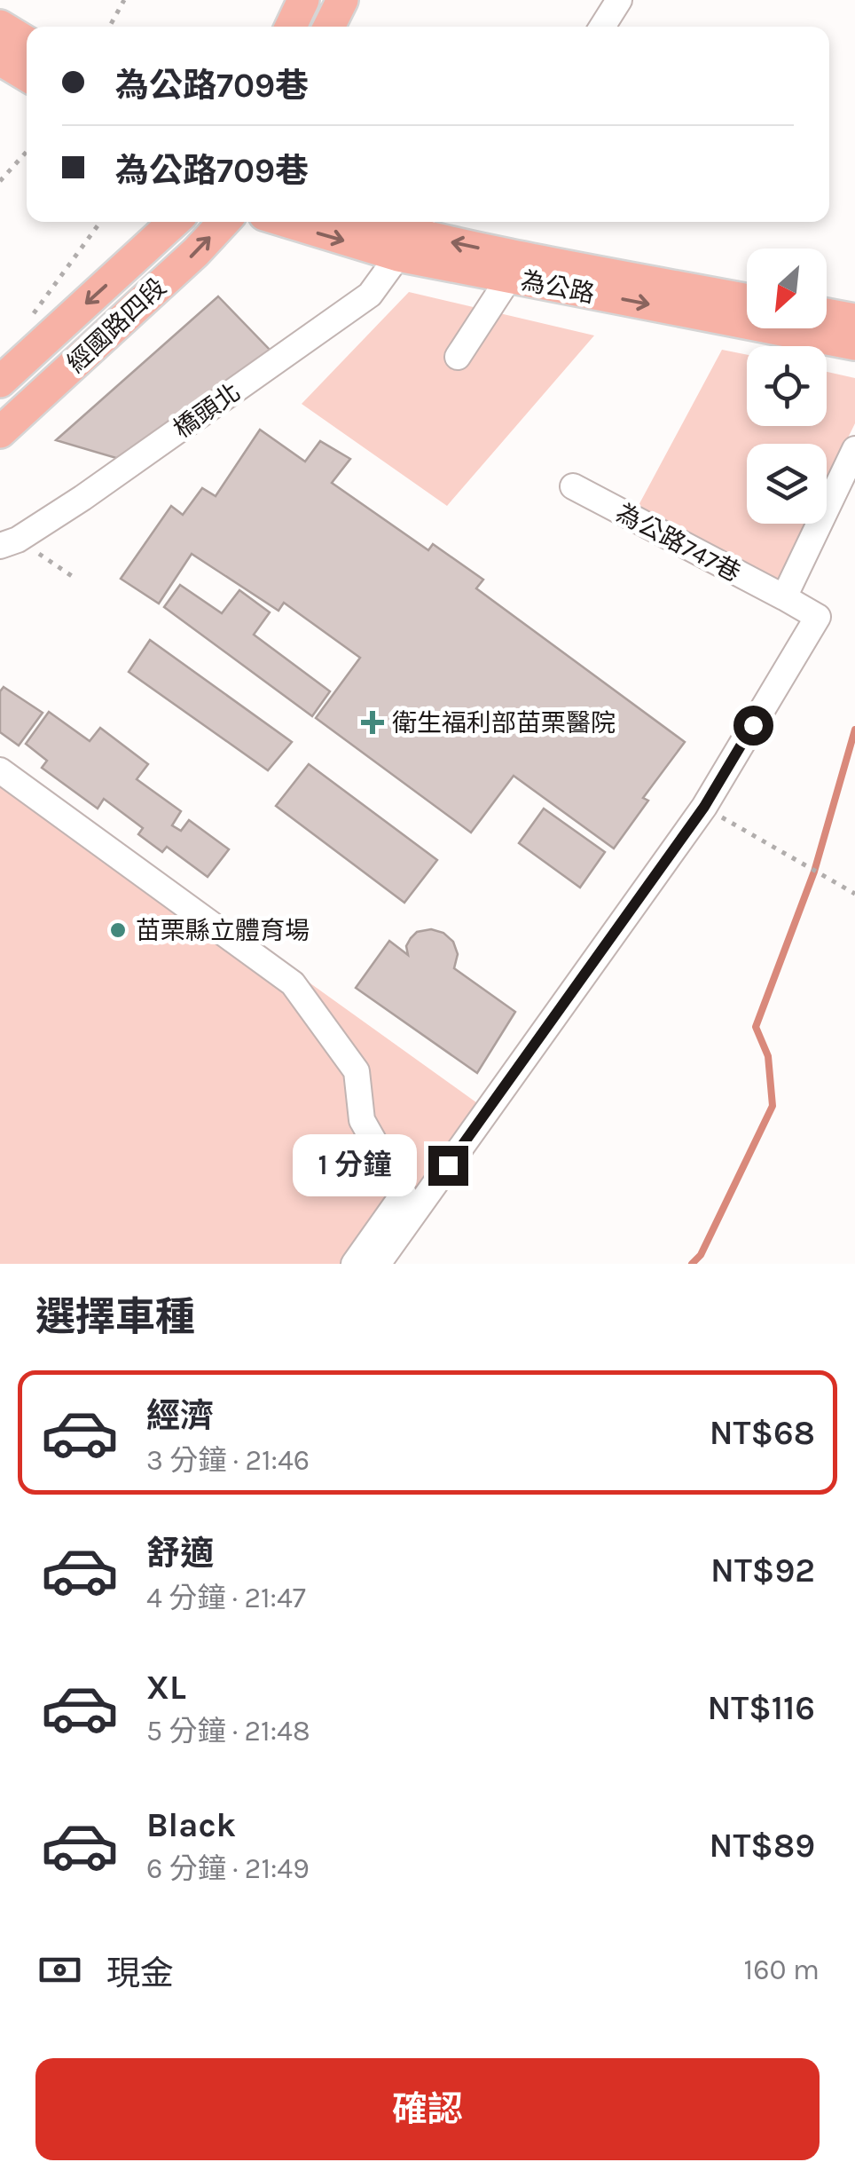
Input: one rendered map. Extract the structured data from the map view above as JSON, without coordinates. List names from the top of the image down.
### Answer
{
  "streets": {
    "main road": ["為公路", "經國路四段"],
    "street": ["橋頭北", "為公路747巷"]
  },
  "crossings": [
    ["為公路", "橋頭北"]
  ],
  "places": {
    "health": ["衛生福利部苗栗醫院"],
    "other": ["苗栗縣立體育場"]
  },
  "north": "bottom left",
  "page": {
    "banner": ["為公路709巷", "為公路709巷"],
    "bubble": "1 分鐘",
    "heading": "選擇車種",
    "list": [
      {
        "name": "經濟",
        "note": "3 分鐘 · 21:46",
        "value": "NT$68"
      },
      {
        "name": "舒適",
        "note": "4 分鐘 · 21:47",
        "value": "NT$92"
      },
      {
        "name": "XL",
        "note": "5 分鐘 · 21:48",
        "value": "NT$116"
      },
      {
        "name": "Black",
        "note": "6 分鐘 · 21:49",
        "value": "NT$89"
      }
    ],
    "pay": ["現金", "160 m"],
    "buttons": "確認"
  }
}
